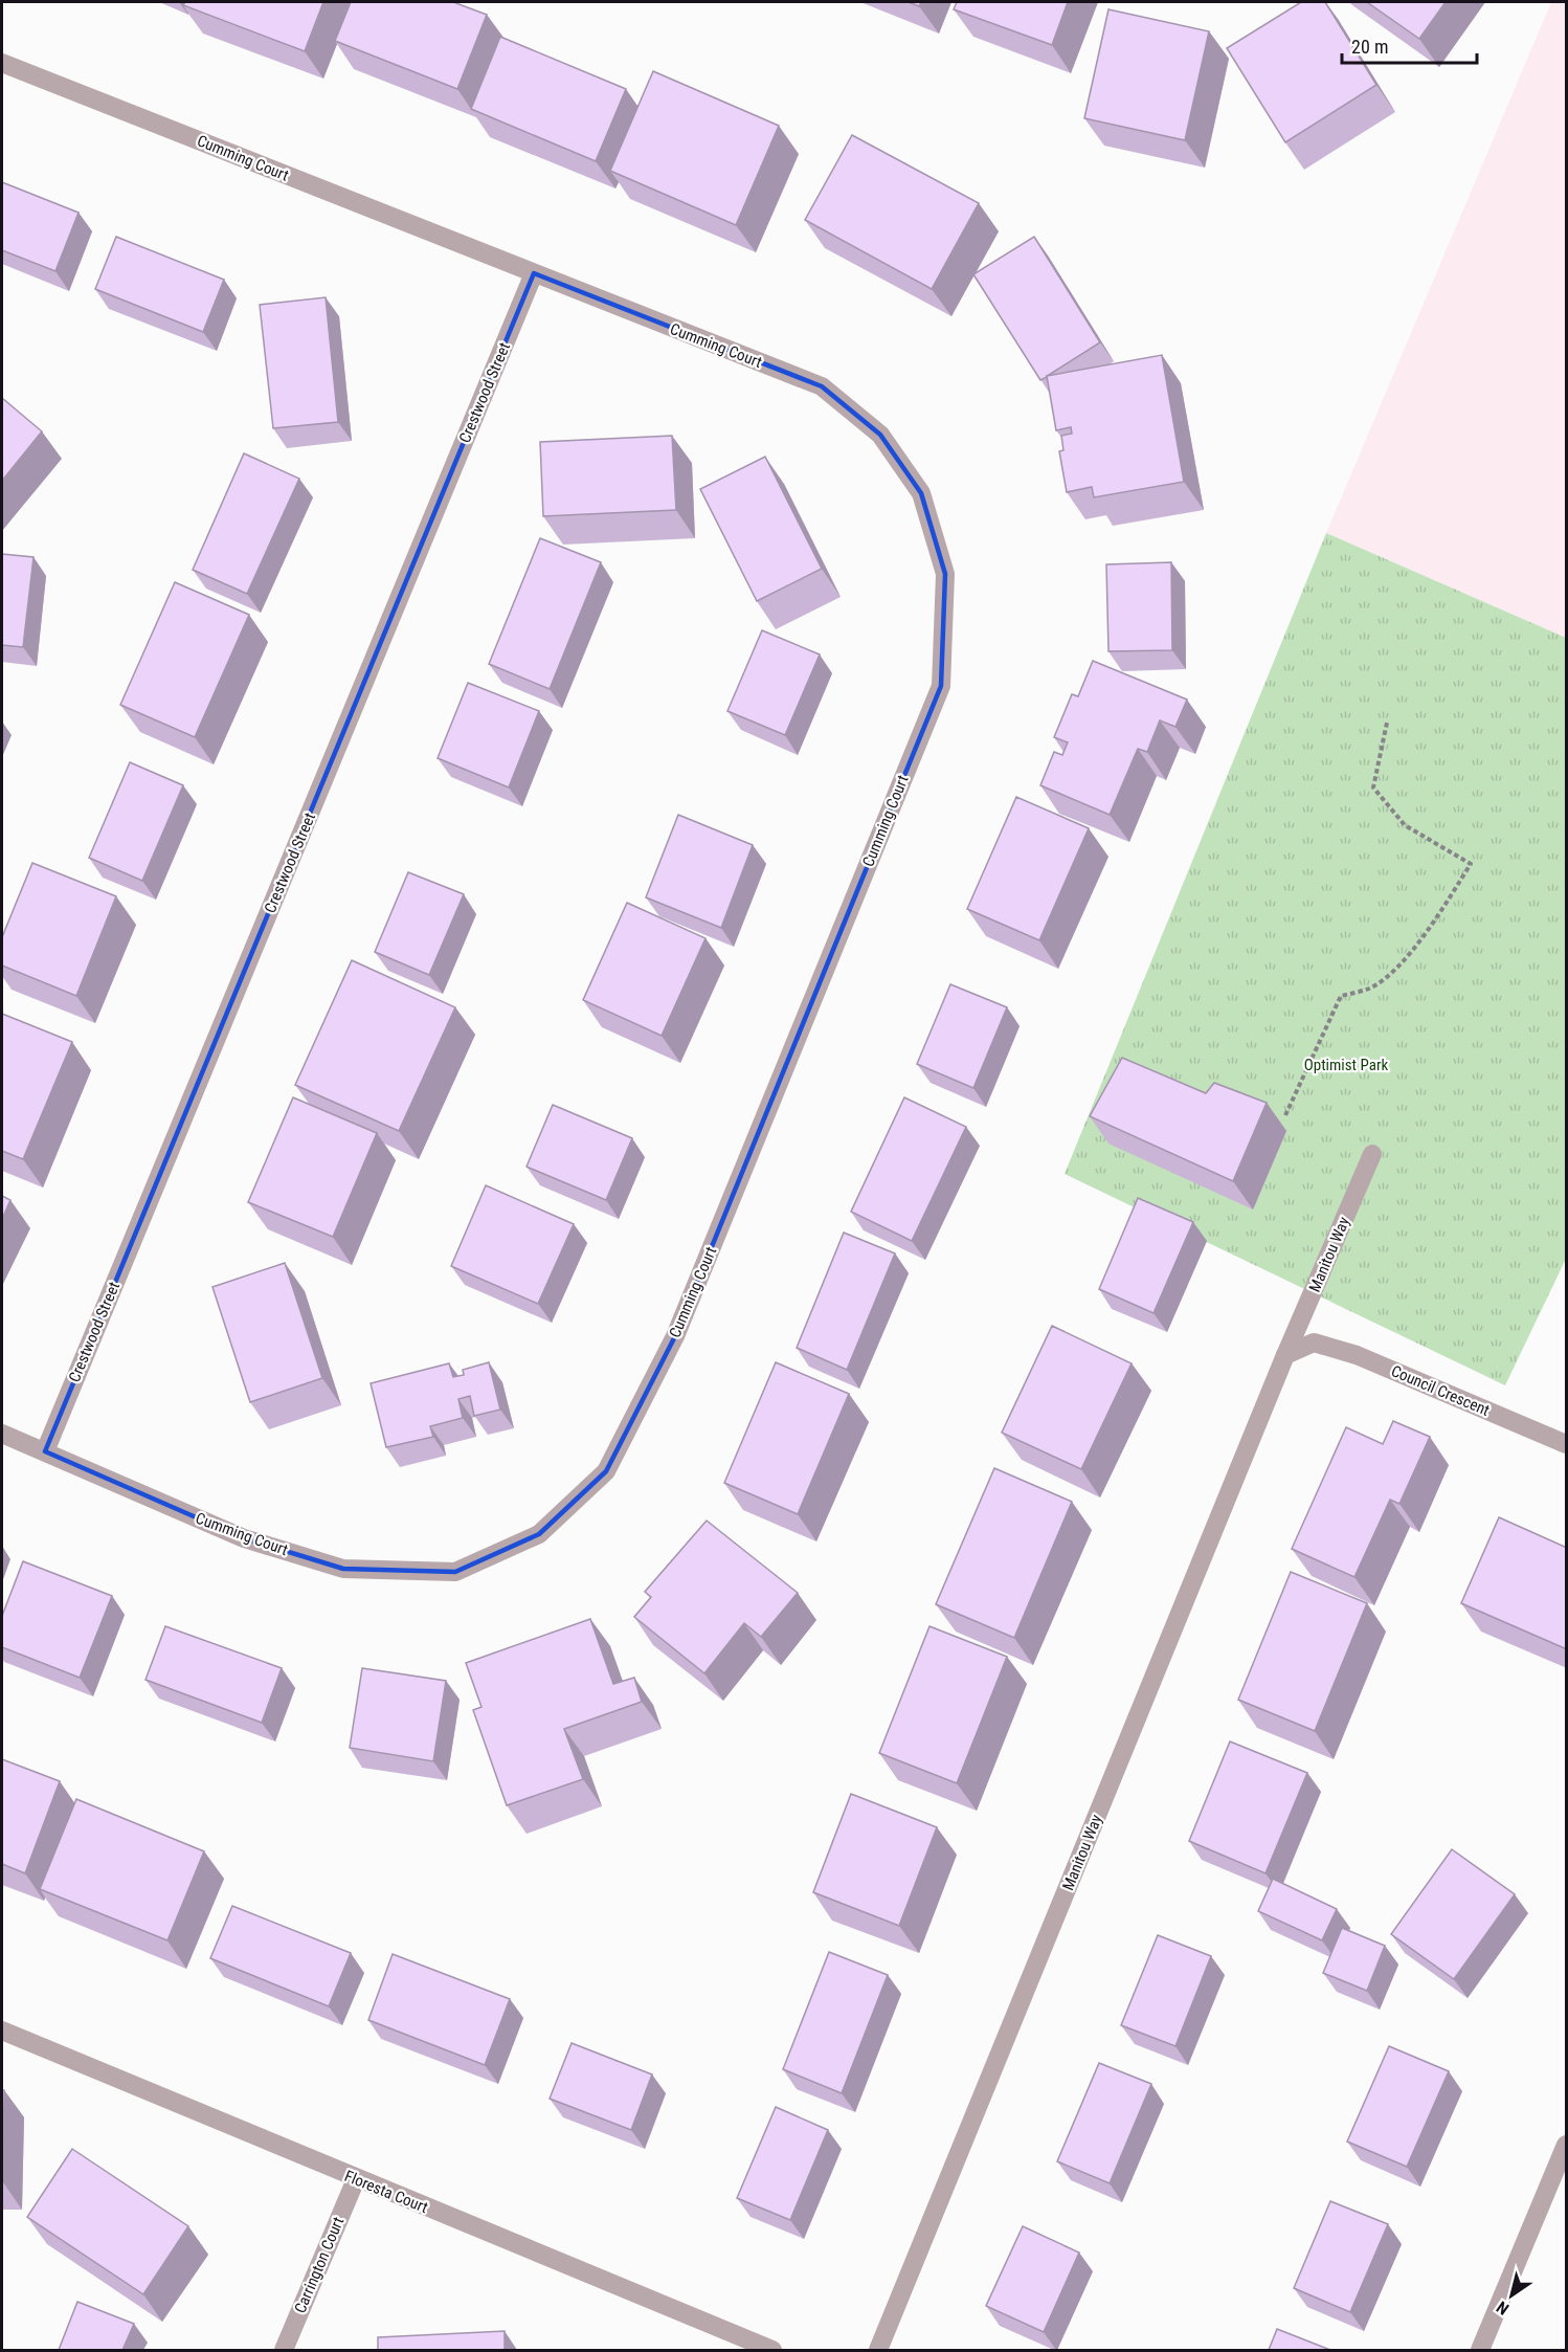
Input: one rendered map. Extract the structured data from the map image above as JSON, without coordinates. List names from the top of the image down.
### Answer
{
  "streets": {
    "street": [
      "Cumming Court",
      "Crestwood Street",
      "Manitou Way",
      "Council Crescent",
      "Floresta Court",
      "Carrington Court"
    ]
  },
  "crossings": [
    ["Cumming Court", "Crestwood Street"],
    ["Manitou Way", "Council Crescent"],
    ["Floresta Court", "Carrington Court"]
  ],
  "parks": ["Optimist Park"],
  "scale_bar": "20 m",
  "north": "bottom left"
}
